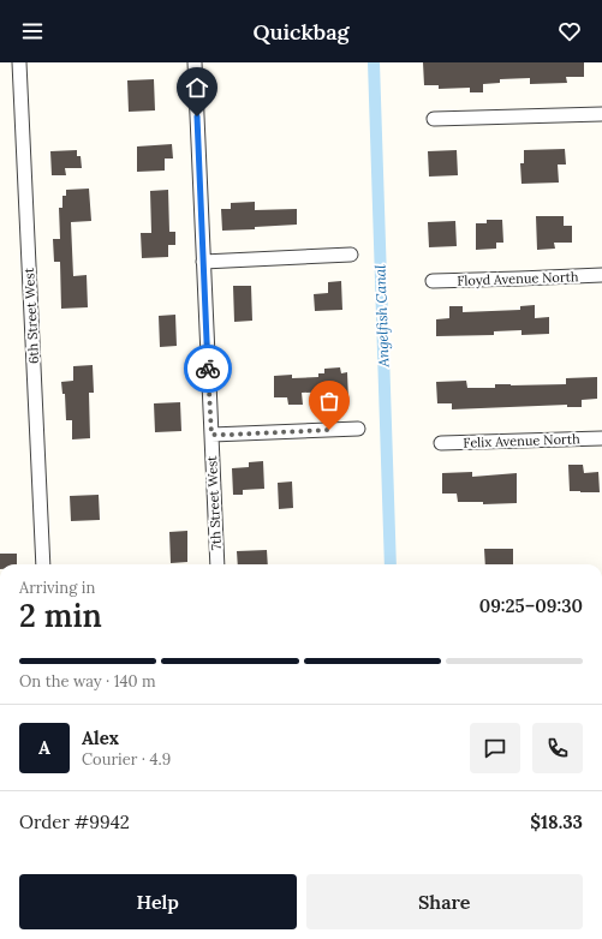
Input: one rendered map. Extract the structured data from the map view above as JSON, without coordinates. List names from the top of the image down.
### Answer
{
  "streets": {
    "street": [
      "Floyd Avenue North",
      "6th Street West",
      "Felix Avenue North",
      "7th Street West"
    ]
  },
  "water": ["Angelfish Canal"],
  "page": {
    "header": "Quickbag",
    "heading": ["2 min", "Arriving in", "09:25–09:30"],
    "panel": [
      "Alex",
      "Courier · 4.9",
      "Order #9942",
      "$18.33"
    ],
    "bar": "On the way · 140 m",
    "round": "A",
    "buttons": ["Help", "Share"]
  }
}
